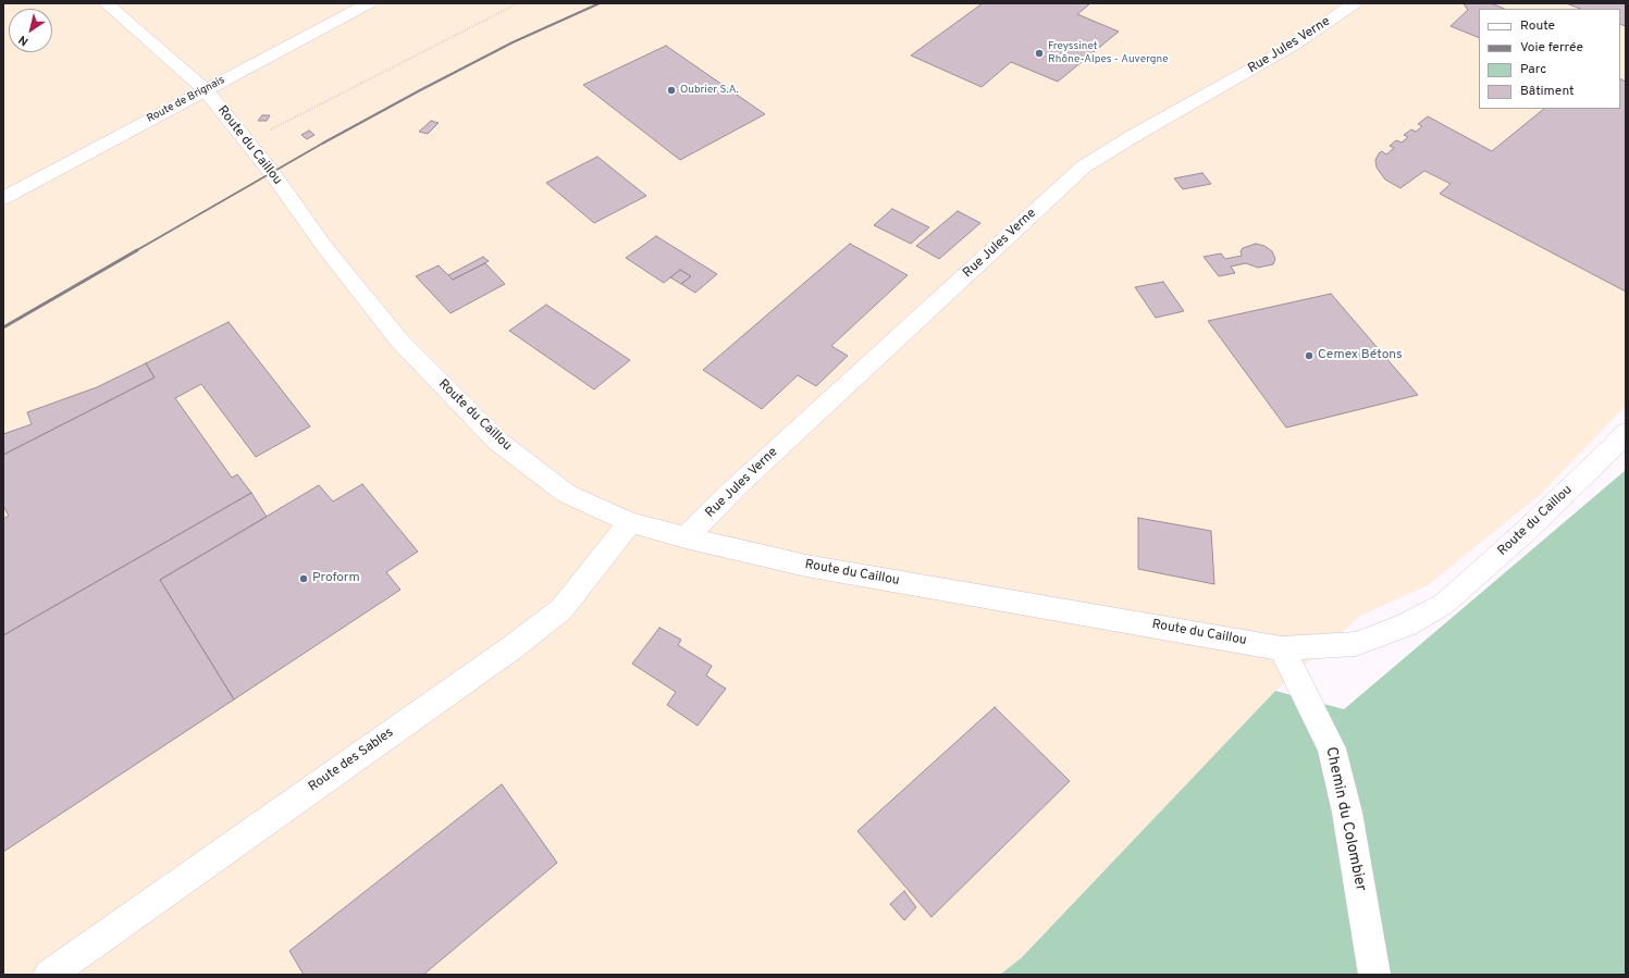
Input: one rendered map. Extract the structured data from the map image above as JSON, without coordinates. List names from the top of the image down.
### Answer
{
  "streets": {
    "street": [
      "Rue Jules Verne",
      "Route de Brignais",
      "Route du Caillou",
      "Route des Sables",
      "Chemin du Colombier"
    ]
  },
  "crossings": [
    ["Rue Jules Verne", "Route du Caillou"],
    ["Route de Brignais", "Route du Caillou"],
    ["Route du Caillou", "Route des Sables"],
    ["Route du Caillou", "Chemin du Colombier"]
  ],
  "places": [
    "Freyssinet Rhône-Alpes - Auvergne",
    "Oubrier S.A.",
    "Cemex Bétons",
    "Proform"
  ],
  "legend": [
    "Route",
    "Voie ferrée",
    "Parc",
    "Bâtiment"
  ],
  "north": "bottom left"
}
